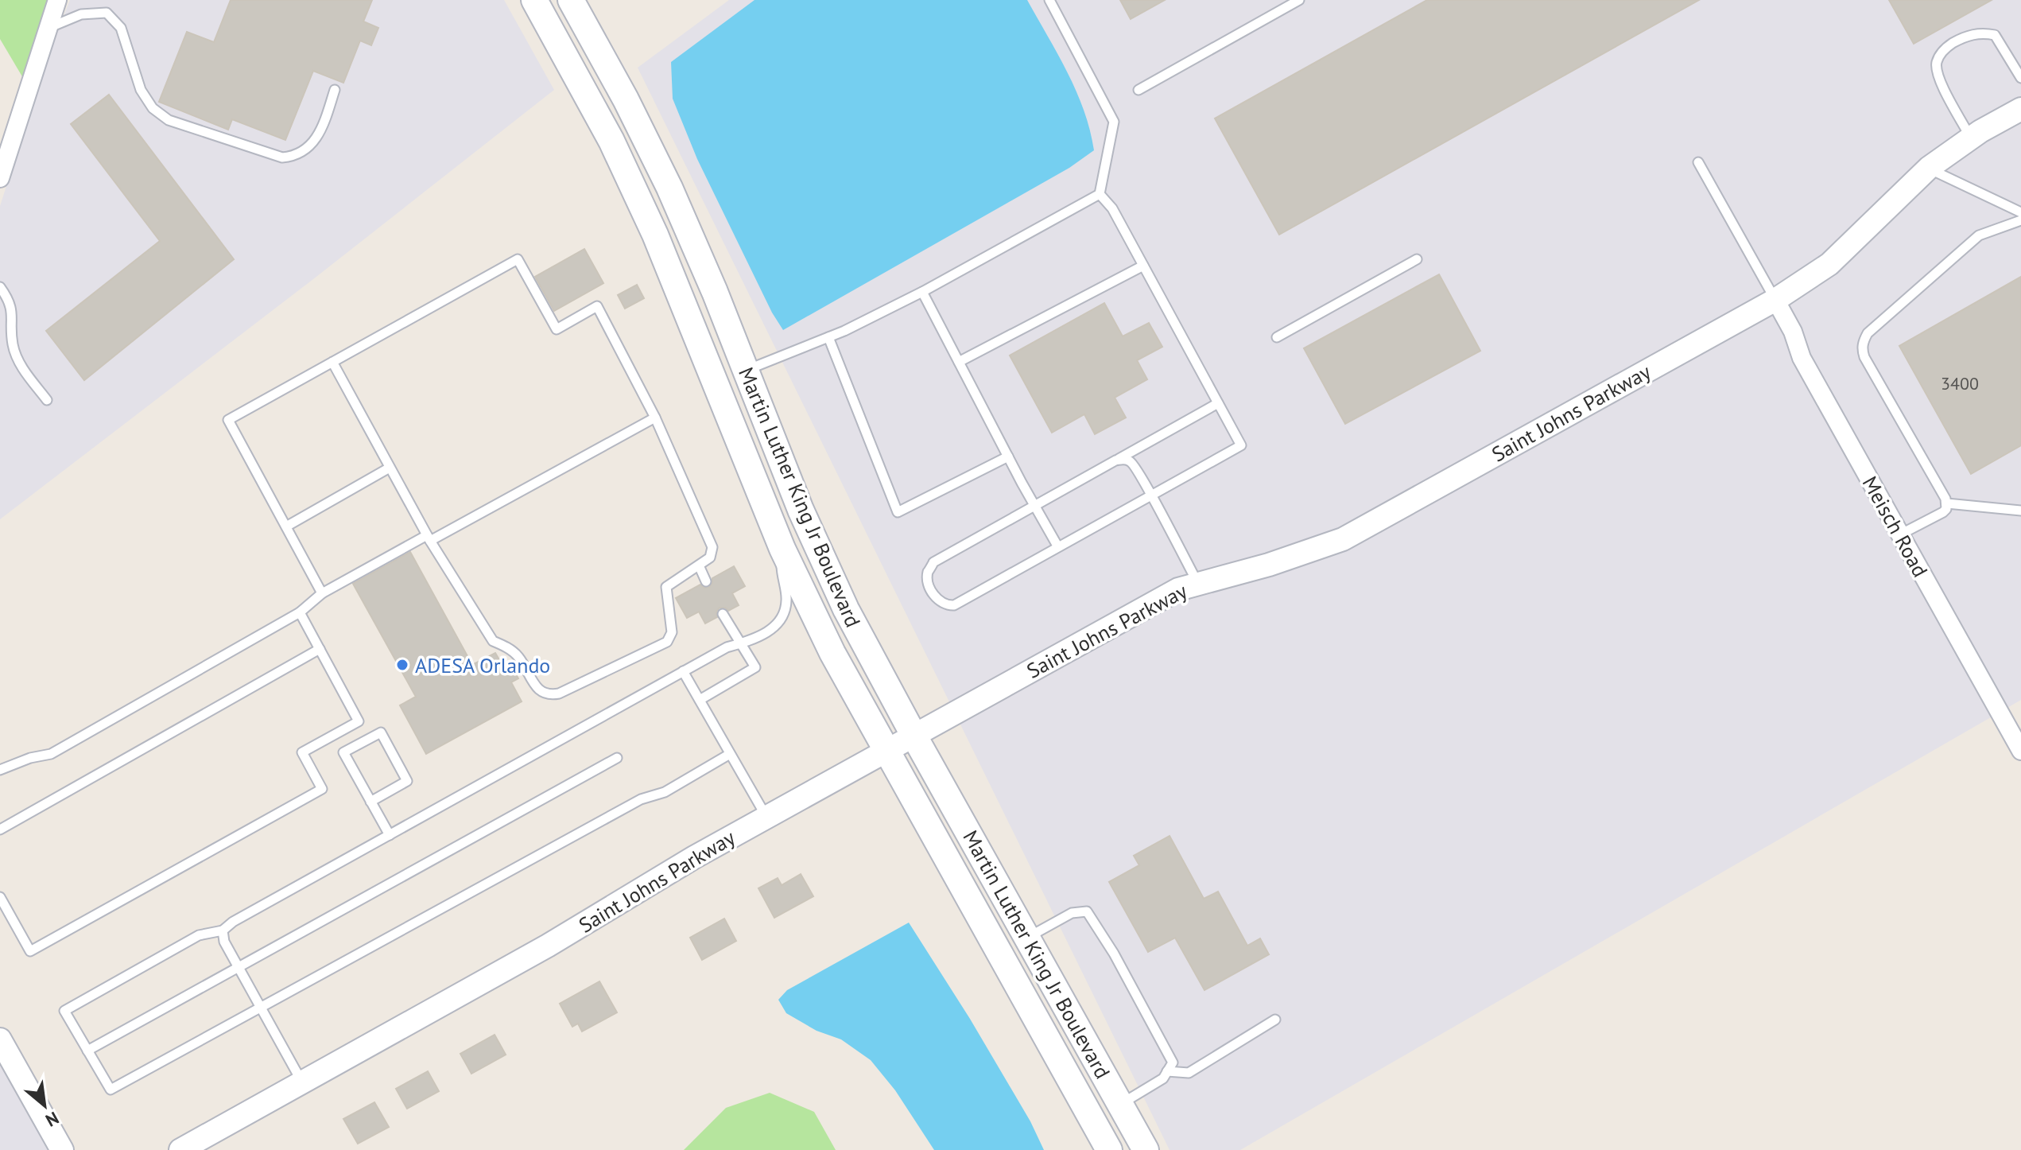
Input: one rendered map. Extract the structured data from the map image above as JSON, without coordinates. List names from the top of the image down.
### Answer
{
  "streets": {
    "main road": ["Martin Luther King Jr Boulevard"],
    "street": ["Saint Johns Parkway", "Meisch Road"]
  },
  "crossings": [
    ["Saint Johns Parkway", "Martin Luther King Jr Boulevard"],
    ["Saint Johns Parkway", "Meisch Road"]
  ],
  "places": ["ADESA Orlando"],
  "house_numbers": ["3400"],
  "north": "bottom right"
}
